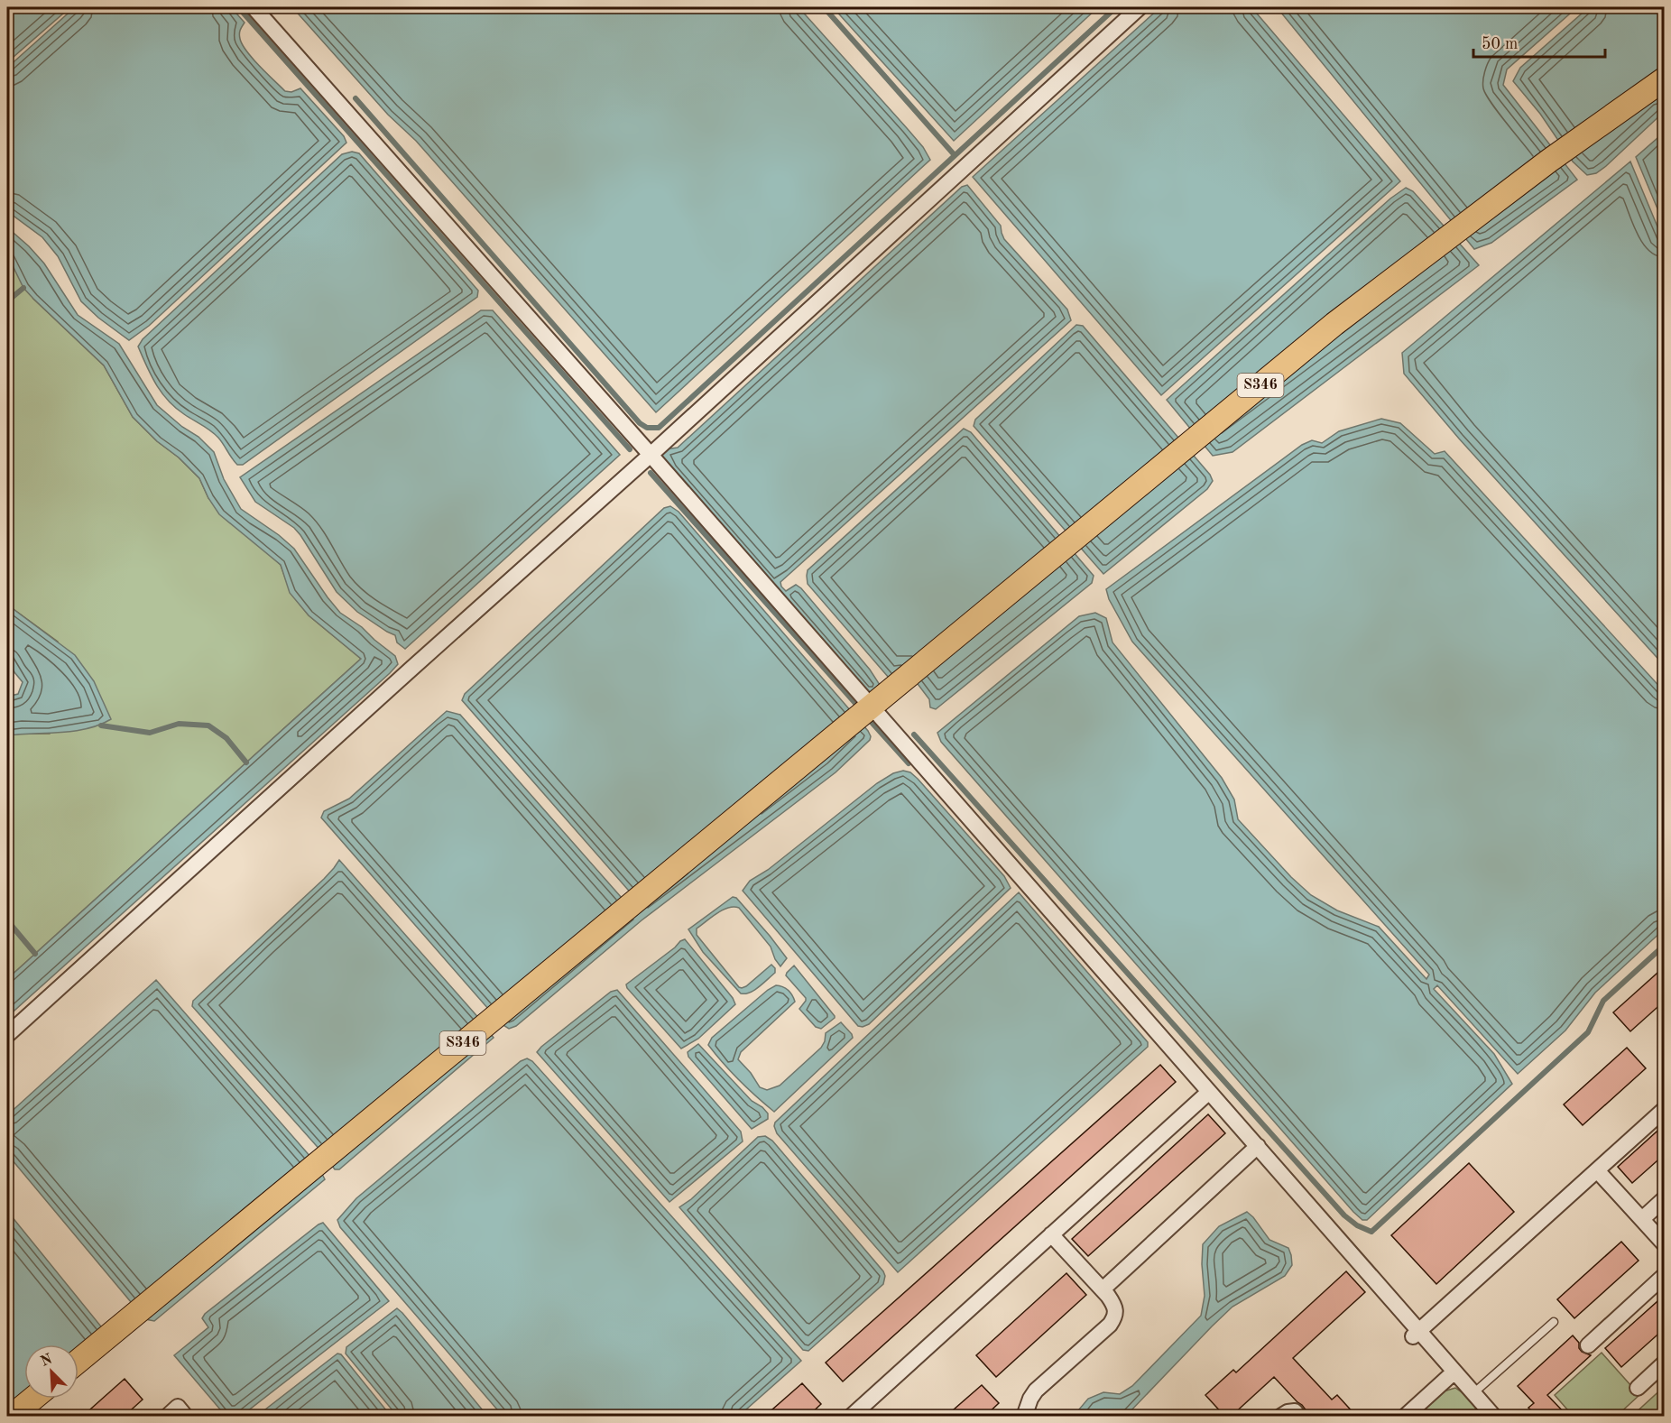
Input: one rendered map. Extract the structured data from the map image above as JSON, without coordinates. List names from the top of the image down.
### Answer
{
  "streets": {
    "main road": ["S346"]
  },
  "scale_bar": "50 m",
  "north": "top left"
}
